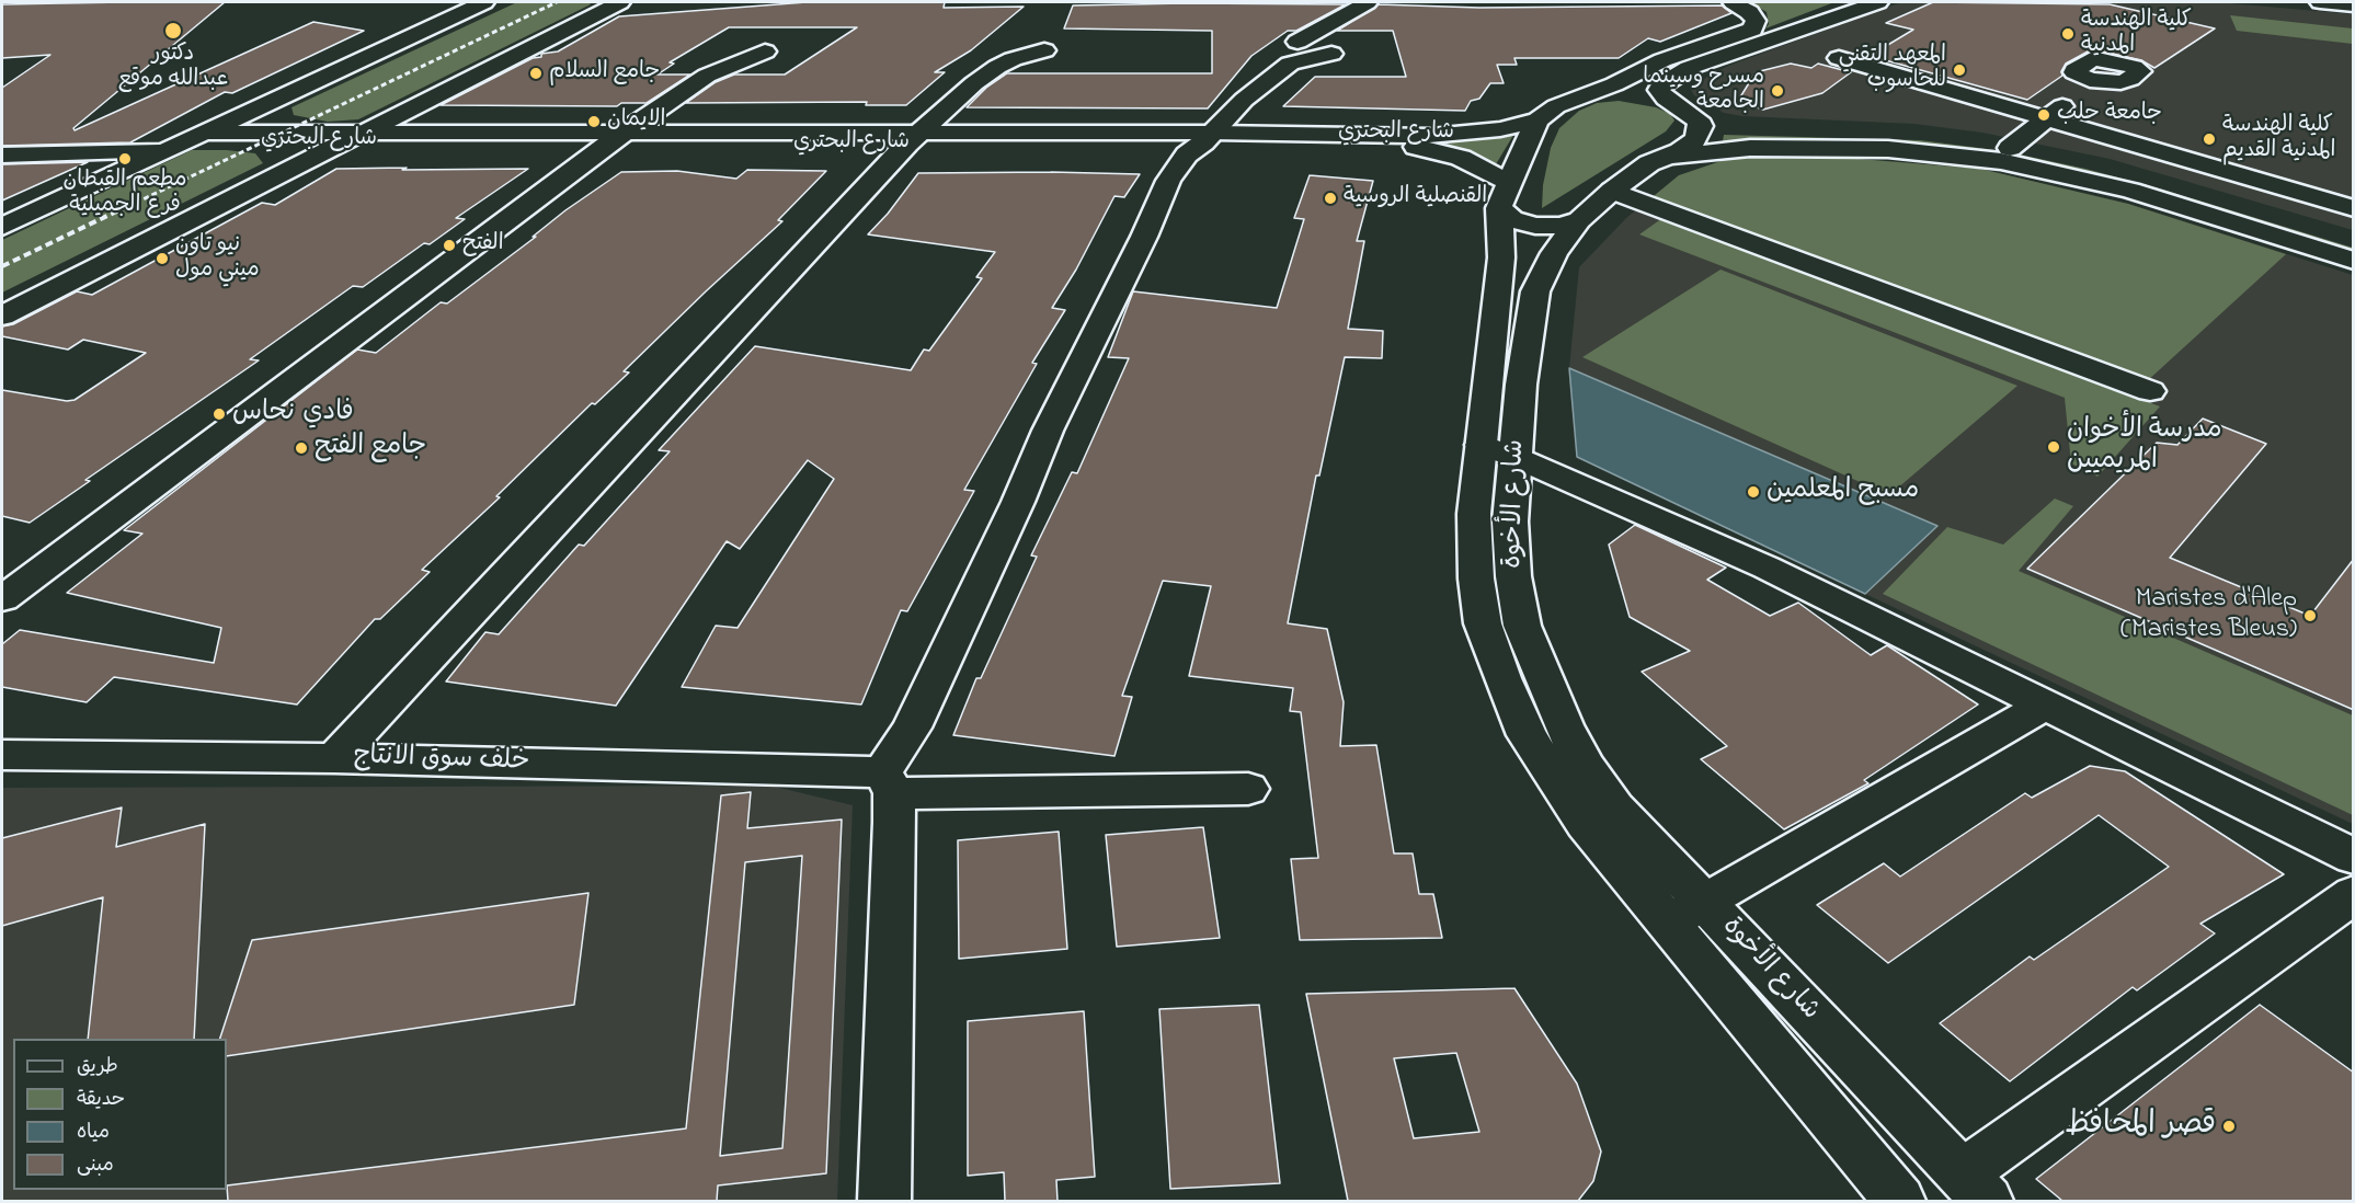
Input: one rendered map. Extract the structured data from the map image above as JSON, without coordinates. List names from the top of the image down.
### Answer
{
  "streets": {
    "main road": ["شارع البحتري", "شارع الأخوة", "خلف سوق الانتاج"]
  },
  "crossings": [
    ["شارع البحتري", "شارع الأخوة"]
  ],
  "places": [
    "دكتور عبدالله موقع",
    "كلية الهندسة المدنية",
    "المعهد التقني للحاسوب",
    "جامع السلام",
    "مسرح وسينما الجامعة",
    "جامعة حلب",
    "الايمان",
    "كلية الهندسة المدنية القديم",
    "مطعم القبطان فرع الجميلية",
    "القنصلية الروسية",
    "الفتح",
    "نيو تاون ميني مول",
    "فادي نحاس",
    "مدرسة الأخوان المريميين",
    "جامع الفتح",
    "مسبح المعلمين",
    "Maristes d'Alep (Maristes Bleus)",
    "قصر المحافظ"
  ],
  "legend": [
    "طريق",
    "حديقة",
    "مياه",
    "مبنى"
  ]
}
